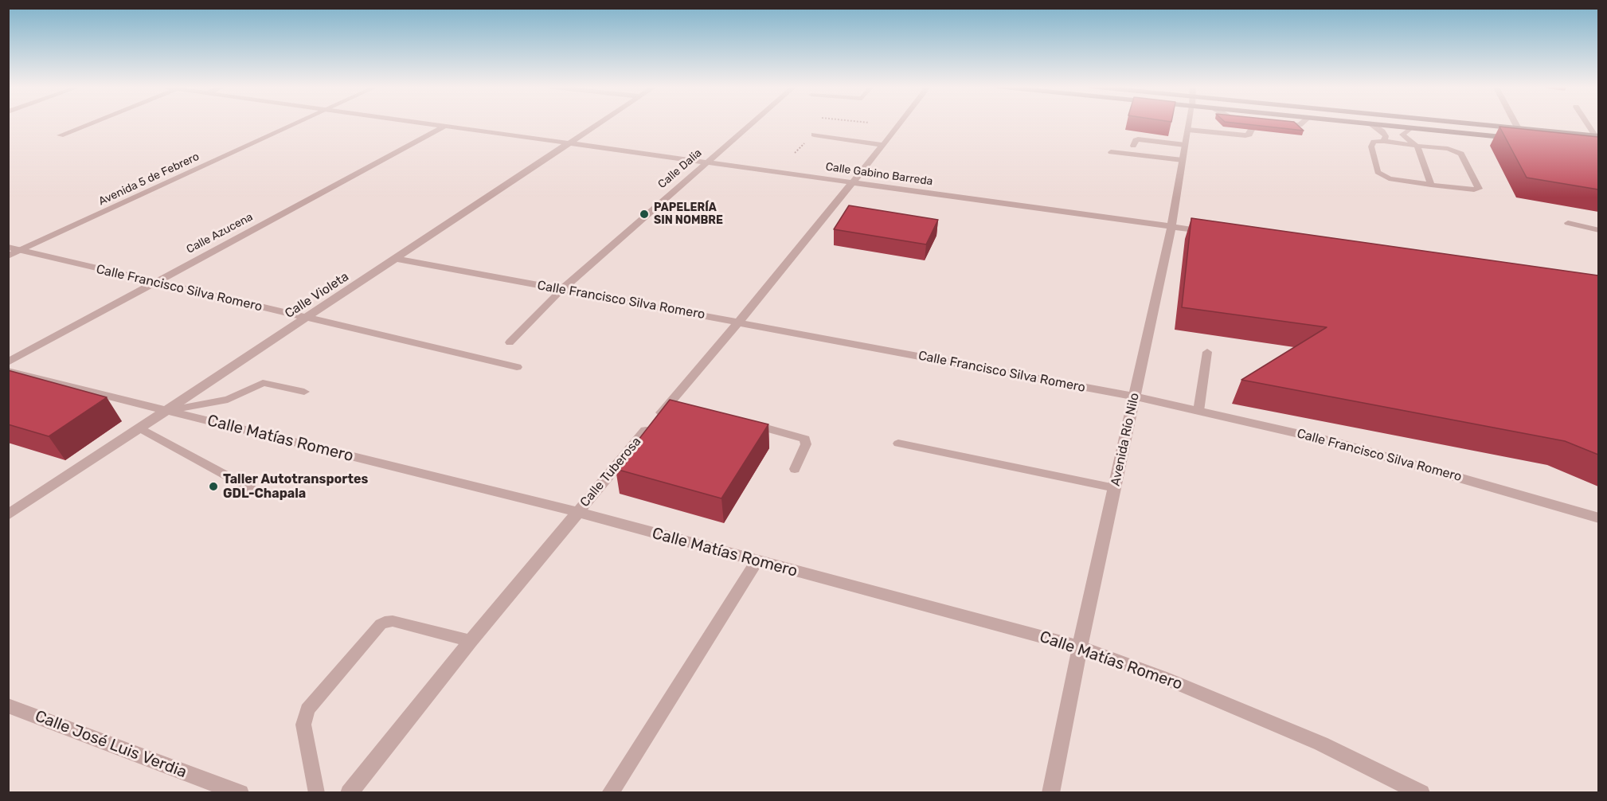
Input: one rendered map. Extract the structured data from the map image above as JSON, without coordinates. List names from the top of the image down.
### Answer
{
  "streets": {
    "street": [
      "Calle Dalia",
      "Calle Gabino Barreda",
      "Avenida 5 de Febrero",
      "Calle Azucena",
      "Calle Francisco Silva Romero",
      "Calle Violeta",
      "Calle Matías Romero",
      "Avenida Río Nilo",
      "Calle Tuberosa",
      "Calle José Luis Verdia"
    ]
  },
  "crossings": [
    ["Calle Dalia", "Calle Gabino Barreda"],
    ["Calle Dalia", "Calle Francisco Silva Romero"],
    ["Calle Gabino Barreda", "Calle Azucena"],
    ["Calle Gabino Barreda", "Calle Violeta"],
    ["Calle Gabino Barreda", "Avenida Río Nilo"],
    ["Calle Gabino Barreda", "Calle Tuberosa"],
    ["Avenida 5 de Febrero", "Calle Francisco Silva Romero"],
    ["Calle Azucena", "Calle Francisco Silva Romero"],
    ["Calle Francisco Silva Romero", "Calle Violeta"],
    ["Calle Francisco Silva Romero", "Avenida Río Nilo"],
    ["Calle Francisco Silva Romero", "Calle Tuberosa"],
    ["Calle Violeta", "Calle Matías Romero"],
    ["Calle Matías Romero", "Avenida Río Nilo"],
    ["Calle Matías Romero", "Calle Tuberosa"]
  ],
  "places": ["PAPELERÍA SIN NOMBRE", "Taller Autotransportes GDL-Chapala"]
}
